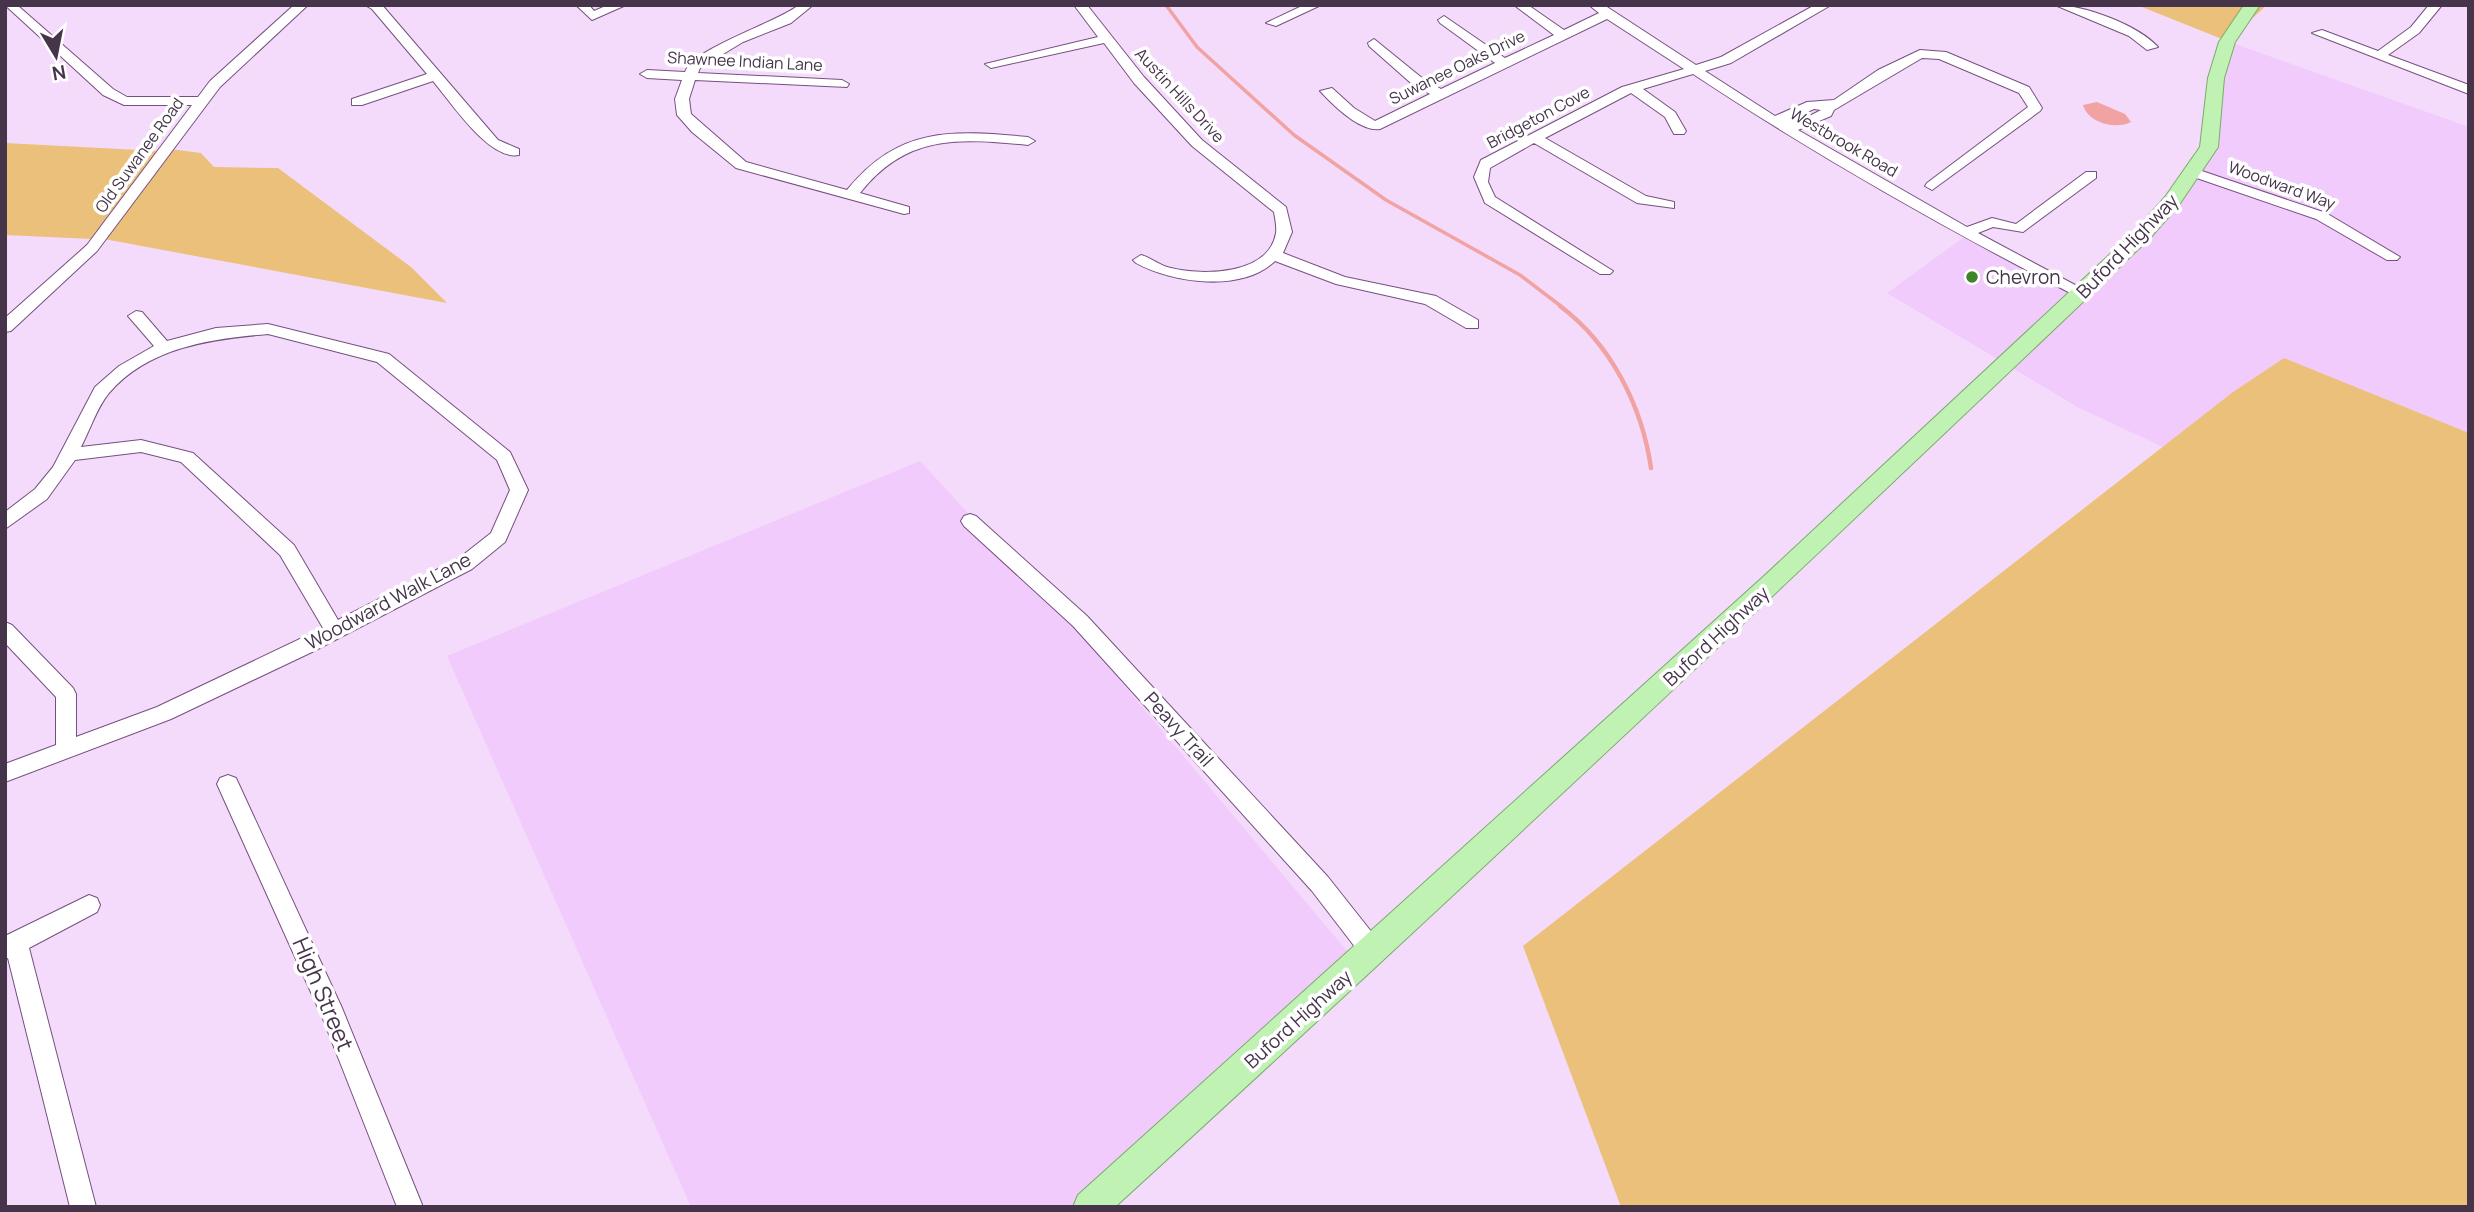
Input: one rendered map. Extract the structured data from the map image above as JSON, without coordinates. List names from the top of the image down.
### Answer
{
  "streets": {
    "main road": ["Buford Highway"],
    "street": [
      "Shawnee Indian Lane",
      "Suwanee Oaks Drive",
      "Austin Hills Drive",
      "Bridgeton Cove",
      "Westbrook Road",
      "Old Suwanee Road",
      "Woodward Way",
      "Woodward Walk Lane",
      "Peavy Trail",
      "High Street"
    ]
  },
  "crossings": [
    ["Suwanee Oaks Drive", "Westbrook Road"],
    ["Bridgeton Cove", "Westbrook Road"],
    ["Westbrook Road", "Buford Highway"],
    ["Woodward Way", "Buford Highway"],
    ["Buford Highway", "Peavy Trail"]
  ],
  "places": ["Chevron"],
  "north": "bottom"
}
